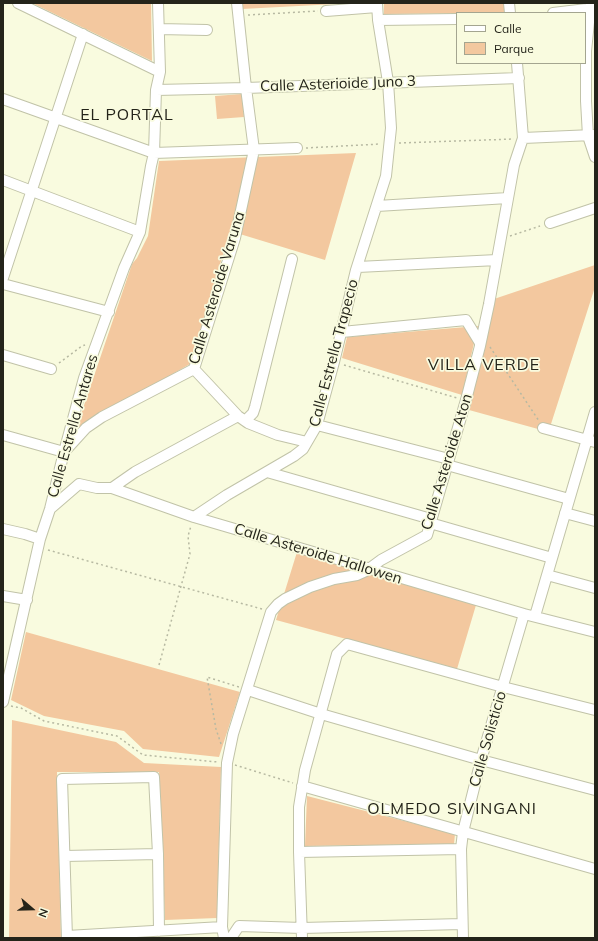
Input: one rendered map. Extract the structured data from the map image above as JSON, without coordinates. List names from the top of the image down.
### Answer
{
  "streets": {
    "street": [
      "Calle Asterioide Juno 3",
      "Calle Asteroide Varuna",
      "Calle Estrella Trapecio",
      "Calle Estrella Antares",
      "Calle Asteroide Aton",
      "Calle Asteroide Hallowen",
      "Calle Solisticio"
    ]
  },
  "crossings": [
    ["Calle Asterioide Juno 3", "Calle Asteroide Varuna"],
    ["Calle Asterioide Juno 3", "Calle Estrella Trapecio"],
    ["Calle Asterioide Juno 3", "Calle Estrella Antares"],
    ["Calle Asteroide Varuna", "Calle Estrella Antares"],
    ["Calle Estrella Trapecio", "Calle Asteroide Hallowen"],
    ["Calle Estrella Antares", "Calle Asteroide Hallowen"],
    ["Calle Asteroide Aton", "Calle Asteroide Hallowen"],
    ["Calle Asteroide Hallowen", "Calle Solisticio"]
  ],
  "districts": ["EL PORTAL", "VILLA VERDE", "OLMEDO SIVINGANI"],
  "legend": ["Calle", "Parque"],
  "north": "right"
}
